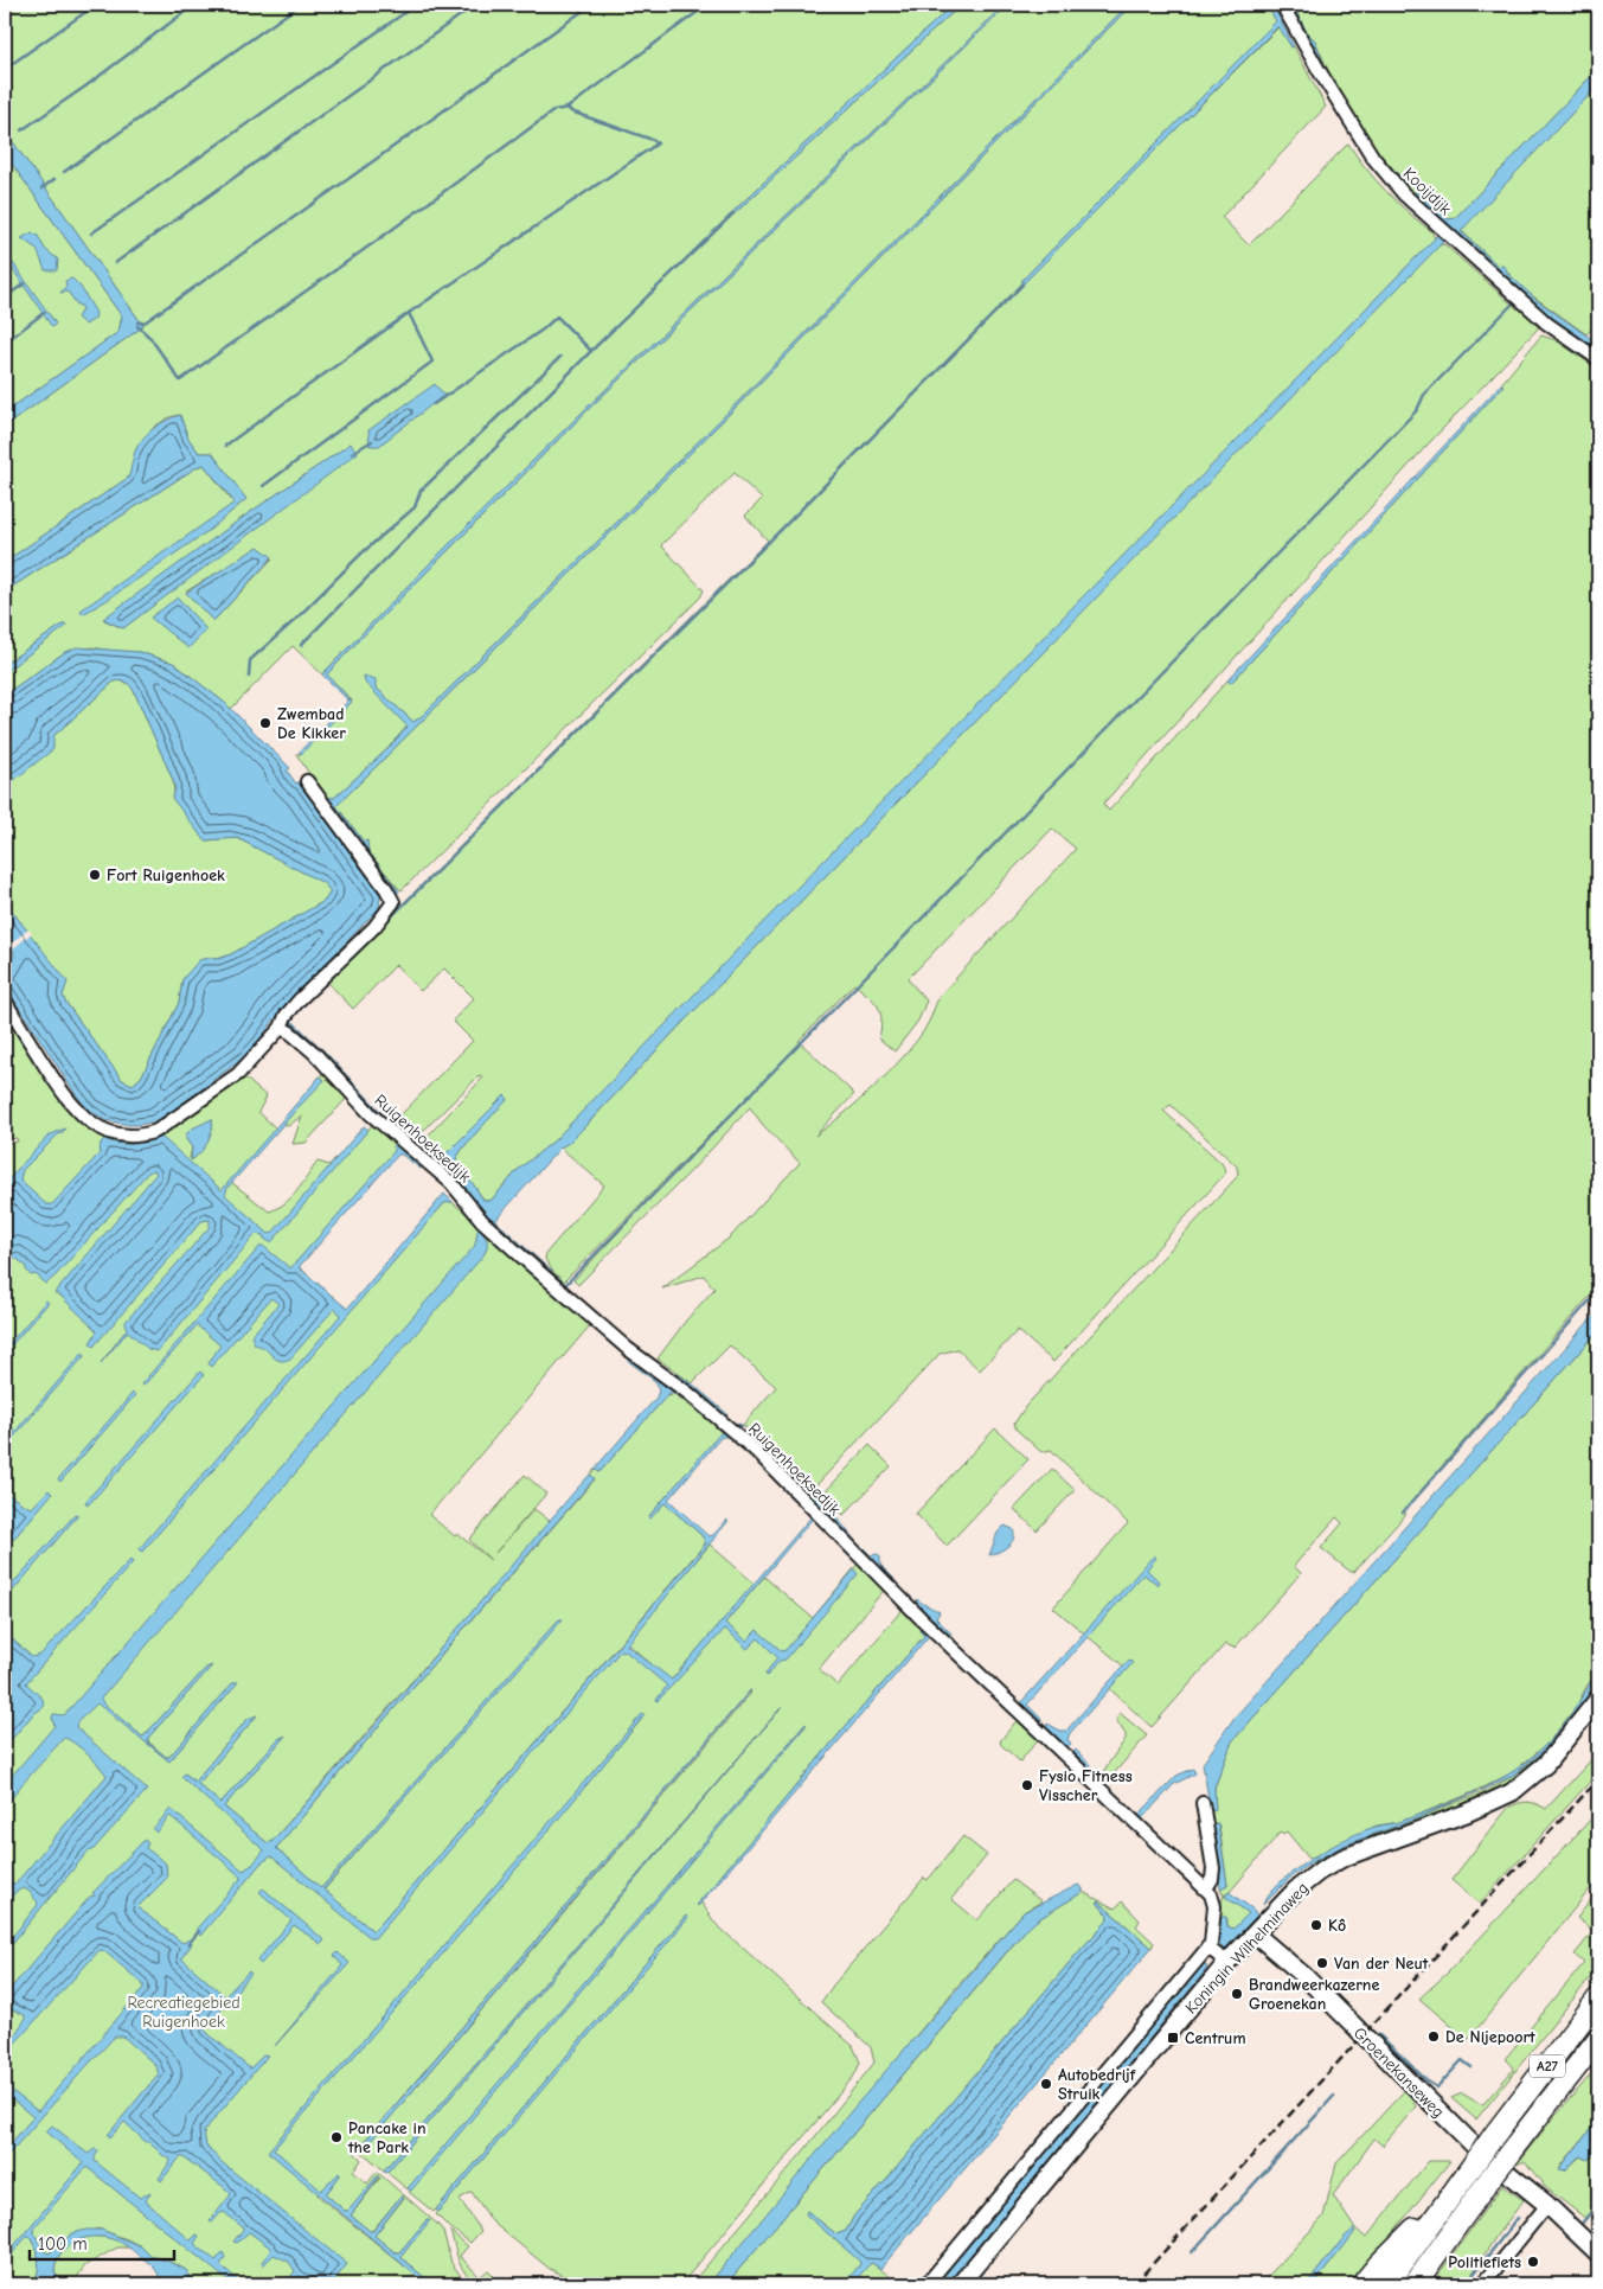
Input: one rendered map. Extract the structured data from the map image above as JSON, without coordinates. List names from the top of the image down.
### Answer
{
  "streets": {
    "highway": ["A27"],
    "main road": ["Koningin Wilhelminaweg", "Groenekanseweg"],
    "street": ["Kooijdijk", "Ruigenhoeksedijk"]
  },
  "crossings": [
    ["Koningin Wilhelminaweg", "Groenekanseweg"]
  ],
  "parks": ["Recreatiegebied Ruigenhoek"],
  "places": {
    "other": [
      "Zwembad De Kikker",
      "Fort Ruigenhoek",
      "Fysio Fitness Visscher",
      "Kô",
      "Van der Neut",
      "Brandweerkazerne Groenekan",
      "De Nijepoort",
      "Autobedrijf Struik",
      "Pancake in the Park",
      "Politiefiets"
    ],
    "transit": ["Centrum"]
  },
  "scale_bar": "100 m"
}
